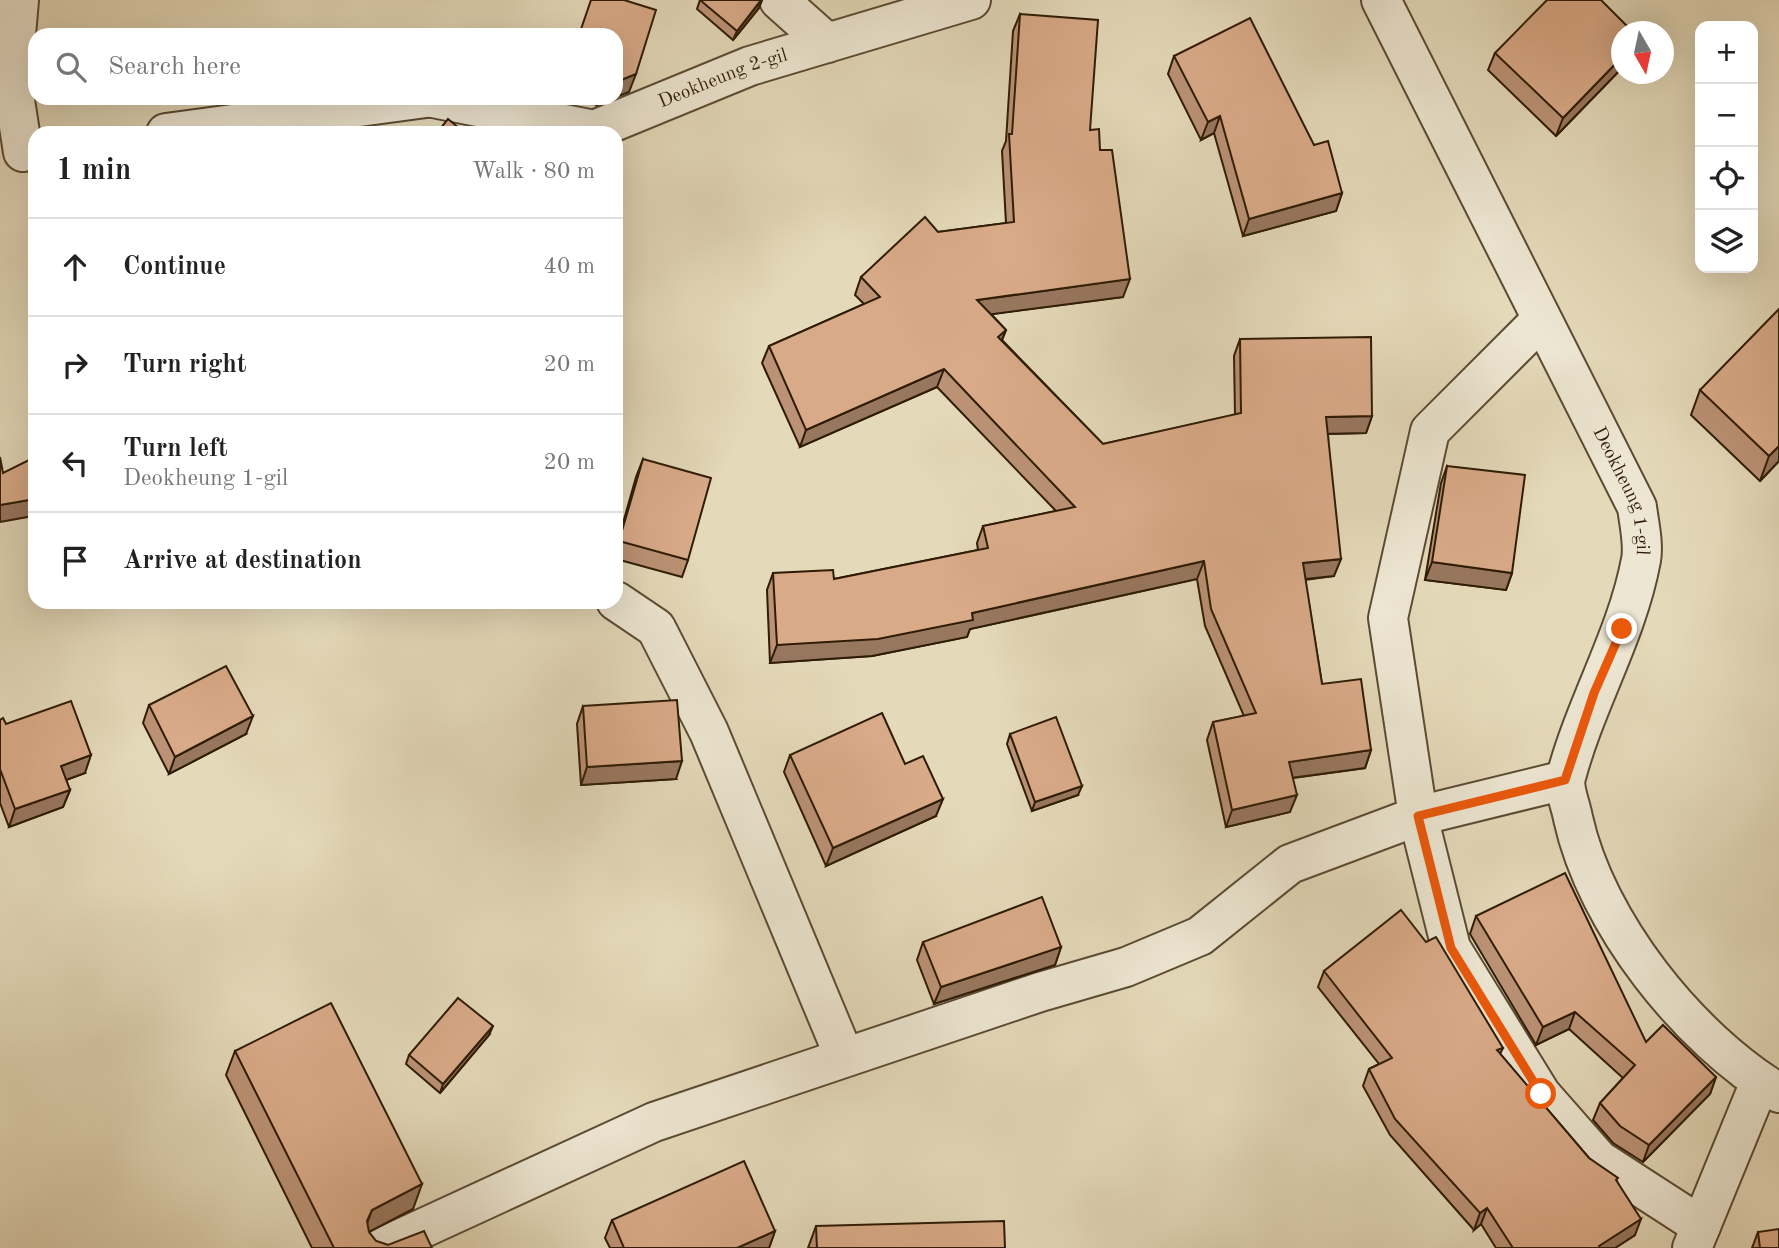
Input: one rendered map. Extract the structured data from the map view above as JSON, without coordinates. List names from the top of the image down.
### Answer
{
  "streets": {
    "street": ["Deokheung 2-gil", "Deokheung 1-gil"]
  },
  "north": "bottom",
  "page": {
    "map_buttons": ["+", "−"],
    "search": "Search here",
    "heading": ["1 min", "Walk · 80 m"],
    "list": [
      ["Continue", "40 m"],
      ["Turn right", "20 m"],
      ["Turn left", "Deokheung 1-gil", "20 m"],
      "Arrive at destination"
    ]
  }
}
